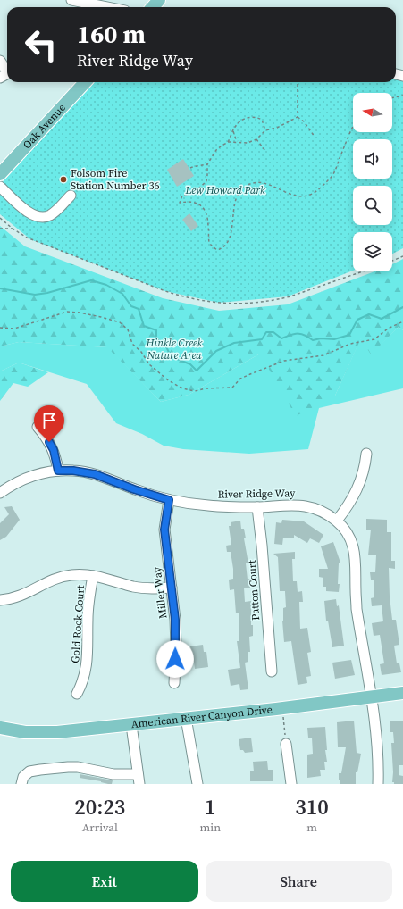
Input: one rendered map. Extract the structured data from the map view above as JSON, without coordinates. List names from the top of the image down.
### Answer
{
  "streets": {
    "main road": ["Oak Avenue", "American River Canyon Drive"],
    "street": [
      "River Ridge Way",
      "Patton Court",
      "Miller Way",
      "Gold Rock Court"
    ]
  },
  "crossings": [
    ["River Ridge Way", "Patton Court"],
    ["River Ridge Way", "Miller Way"],
    ["River Ridge Way", "American River Canyon Drive"]
  ],
  "parks": ["Lew Howard Park", "Hinkle Creek Nature Area"],
  "places": ["Folsom Fire Station Number 36"],
  "north": "left",
  "page": {
    "turn": ["160 m", "River Ridge Way"],
    "eta": [
      "20:23",
      "Arrival",
      "1",
      "min",
      "310",
      "m"
    ],
    "buttons": ["Exit", "Share"]
  }
}
